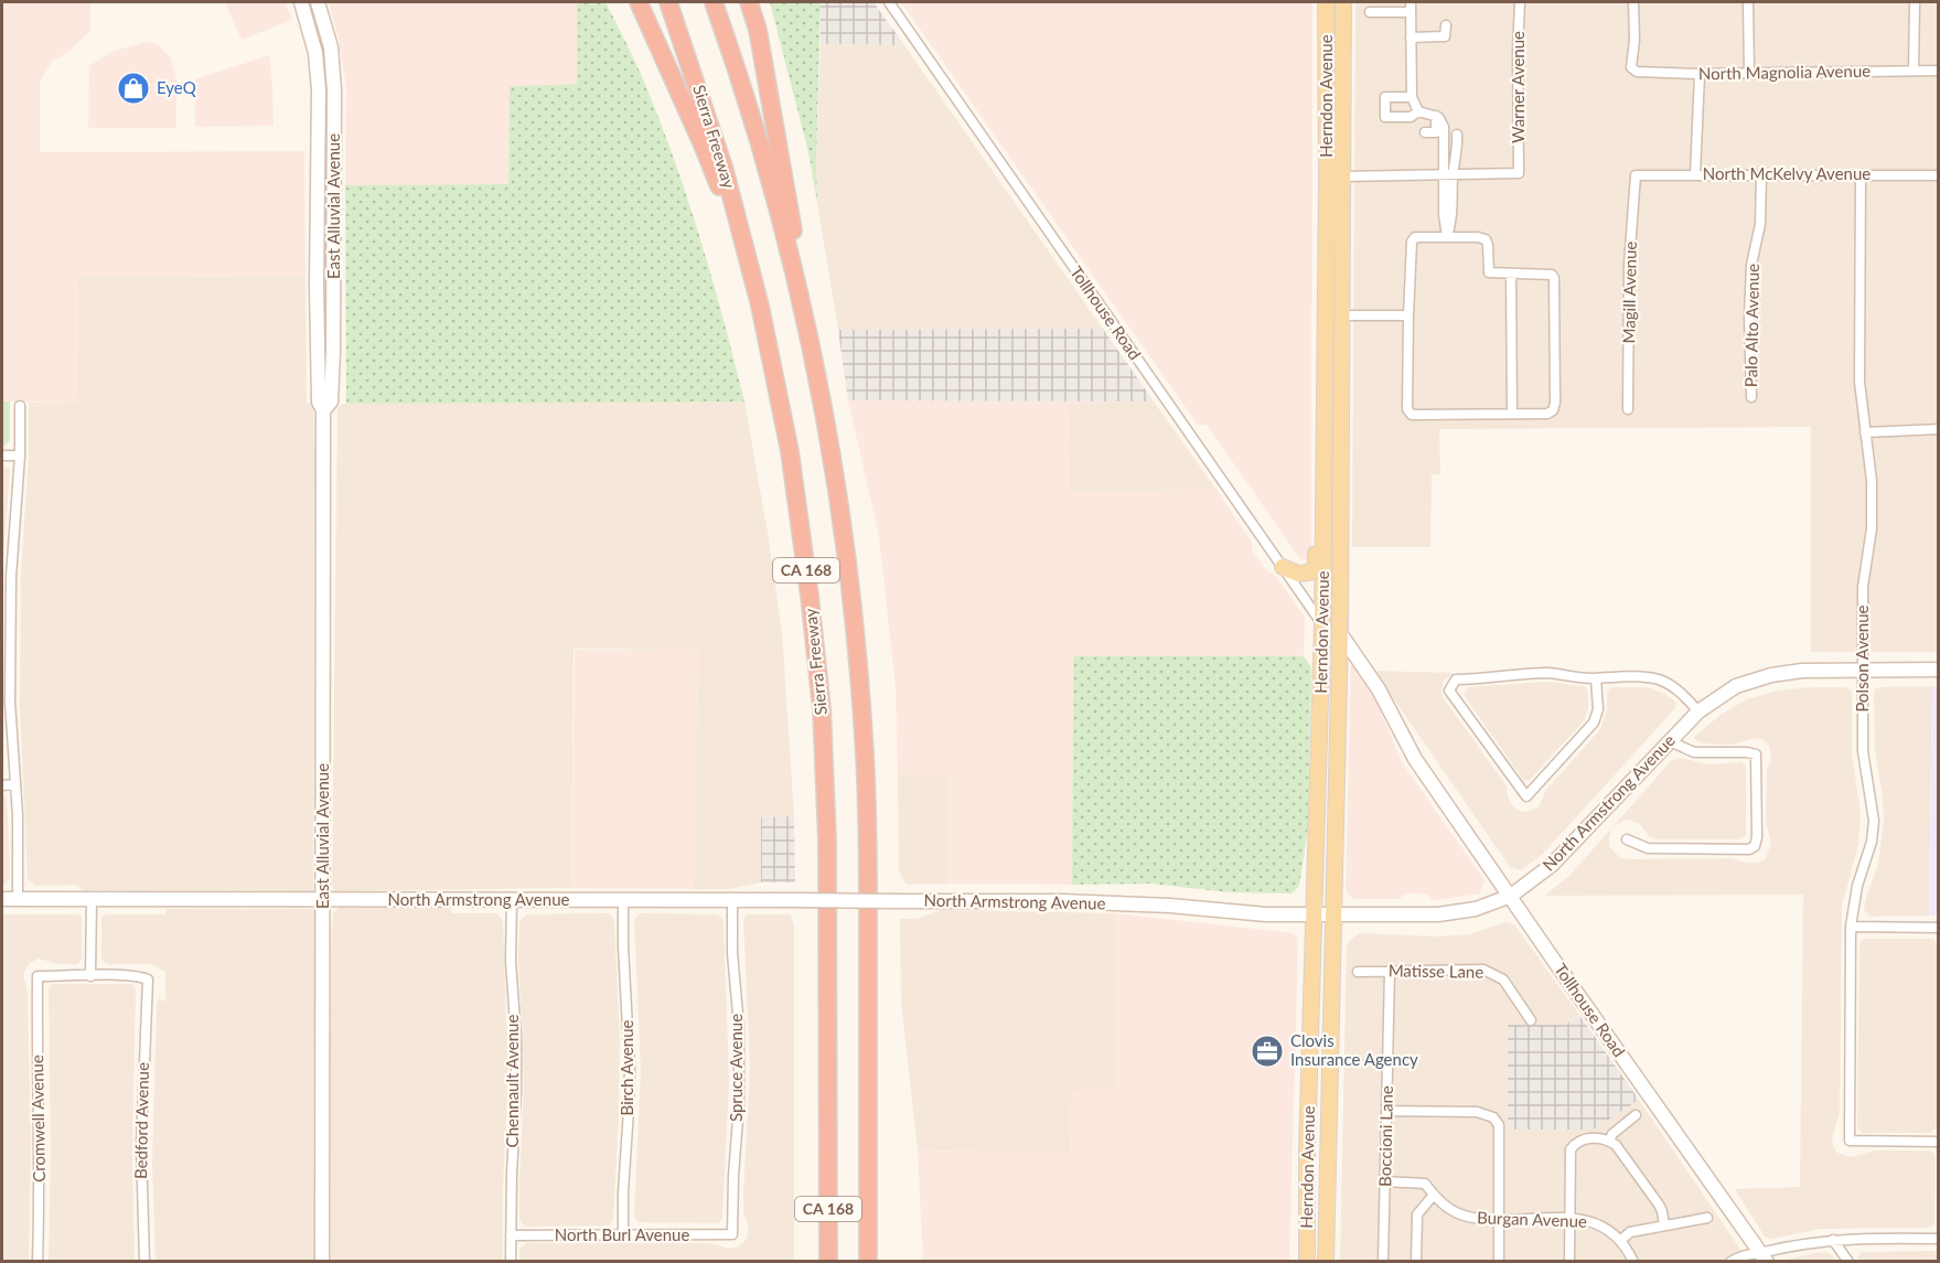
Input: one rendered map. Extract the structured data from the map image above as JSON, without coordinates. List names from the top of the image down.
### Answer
{
  "streets": {
    "highway": ["Sierra Freeway", "CA 168"],
    "main road": ["Herndon Avenue"],
    "street": [
      "North Magnolia Avenue",
      "Warner Avenue",
      "North McKelvy Avenue",
      "East Alluvial Avenue",
      "Magill Avenue",
      "Tollhouse Road",
      "Palo Alto Avenue",
      "Polson Avenue",
      "North Armstrong Avenue",
      "Matisse Lane",
      "Birch Avenue",
      "Spruce Avenue",
      "Chennault Avenue",
      "Cromwell Avenue",
      "Bedford Avenue",
      "Boccioni Lane",
      "Burgan Avenue",
      "North Burl Avenue"
    ]
  },
  "crossings": [
    ["Herndon Avenue", "Tollhouse Road"],
    ["Herndon Avenue", "North Armstrong Avenue"],
    ["North McKelvy Avenue", "Magill Avenue"],
    ["North McKelvy Avenue", "Palo Alto Avenue"],
    ["North McKelvy Avenue", "Polson Avenue"],
    ["East Alluvial Avenue", "North Armstrong Avenue"],
    ["Tollhouse Road", "North Armstrong Avenue"],
    ["Polson Avenue", "North Armstrong Avenue"],
    ["North Armstrong Avenue", "Birch Avenue"],
    ["North Armstrong Avenue", "Spruce Avenue"],
    ["North Armstrong Avenue", "Chennault Avenue"],
    ["Matisse Lane", "Boccioni Lane"],
    ["Birch Avenue", "North Burl Avenue"],
    ["Spruce Avenue", "North Burl Avenue"],
    ["Chennault Avenue", "North Burl Avenue"],
    ["Cromwell Avenue", "Bedford Avenue"],
    ["Boccioni Lane", "Burgan Avenue"]
  ],
  "places": {
    "shop": ["EyeQ"],
    "office": ["Clovis Insurance Agency"]
  }
}
